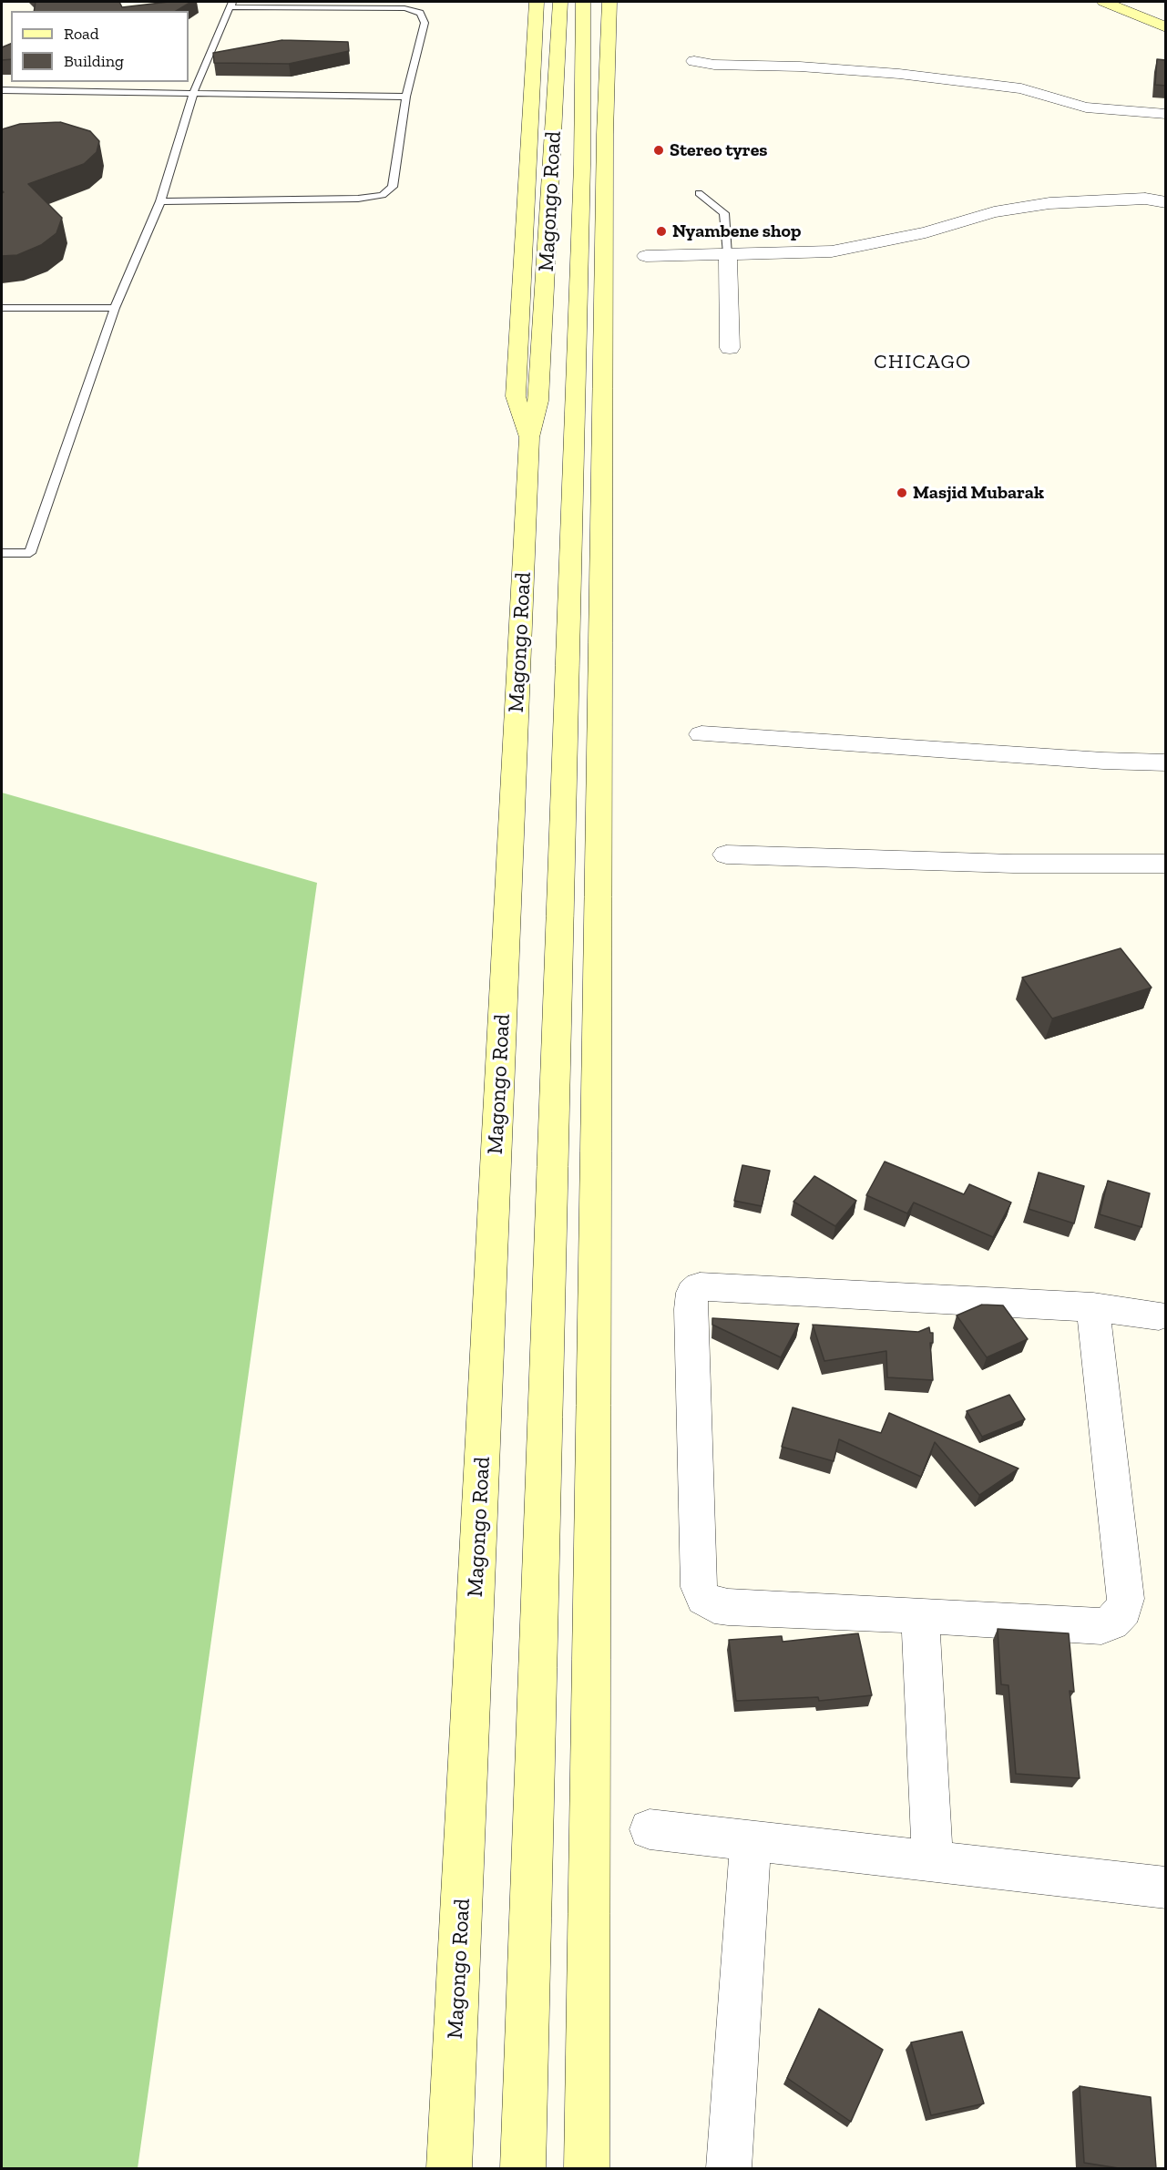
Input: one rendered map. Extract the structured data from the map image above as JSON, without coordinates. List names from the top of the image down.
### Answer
{
  "streets": {
    "main road": ["Magongo Road"]
  },
  "districts": ["CHICAGO"],
  "places": ["Stereo tyres", "Nyambene shop", "Masjid Mubarak"],
  "legend": ["Road", "Building"]
}
